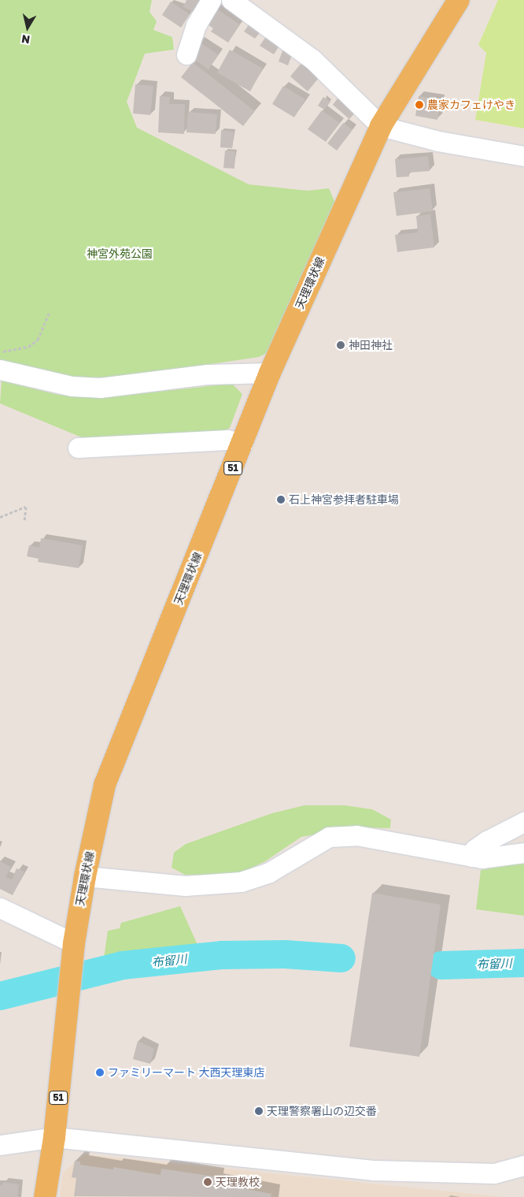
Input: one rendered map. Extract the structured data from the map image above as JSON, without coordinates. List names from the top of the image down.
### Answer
{
  "streets": {
    "main road": ["天理環状線", "51"]
  },
  "water": ["布留川"],
  "parks": ["神宮外苑公園"],
  "places": [
    "農家カフェけやき",
    "神田神社",
    "石上神宮参拝者駐車場",
    "ファミリーマート 大西天理東店",
    "天理警察署山の辺交番",
    "天理教校"
  ],
  "north": "bottom"
}
